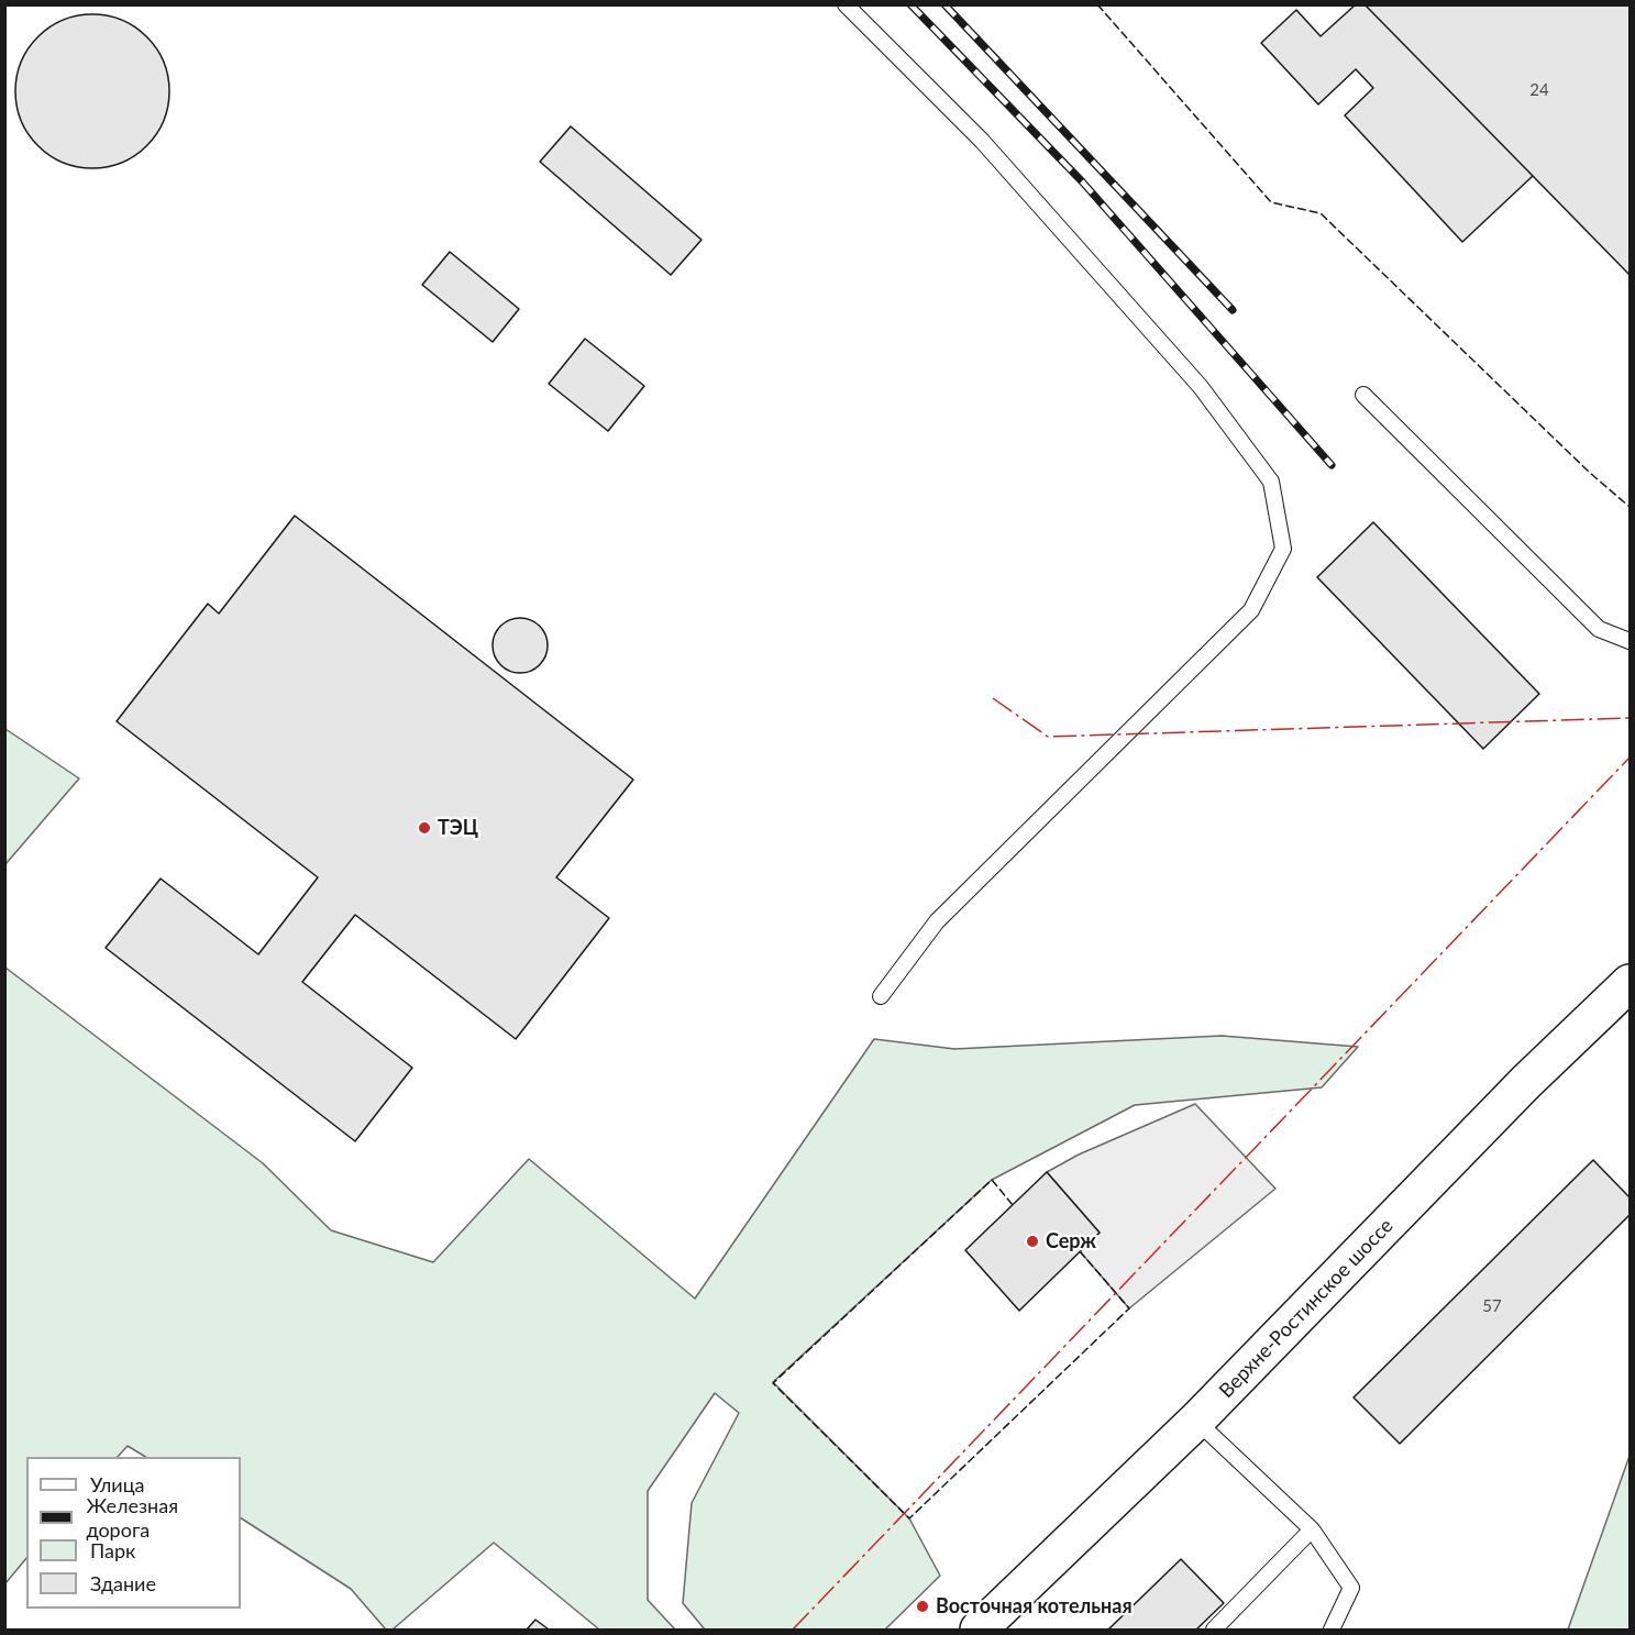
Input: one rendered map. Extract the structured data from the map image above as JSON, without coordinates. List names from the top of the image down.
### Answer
{
  "streets": {
    "main road": ["Верхне-Ростинское шоссе"]
  },
  "places": ["ТЭЦ", "Серж", "Восточная котельная"],
  "house_numbers": ["24", "57"],
  "legend": [
    "Улица",
    "Железная дорога",
    "Парк",
    "Здание"
  ]
}
